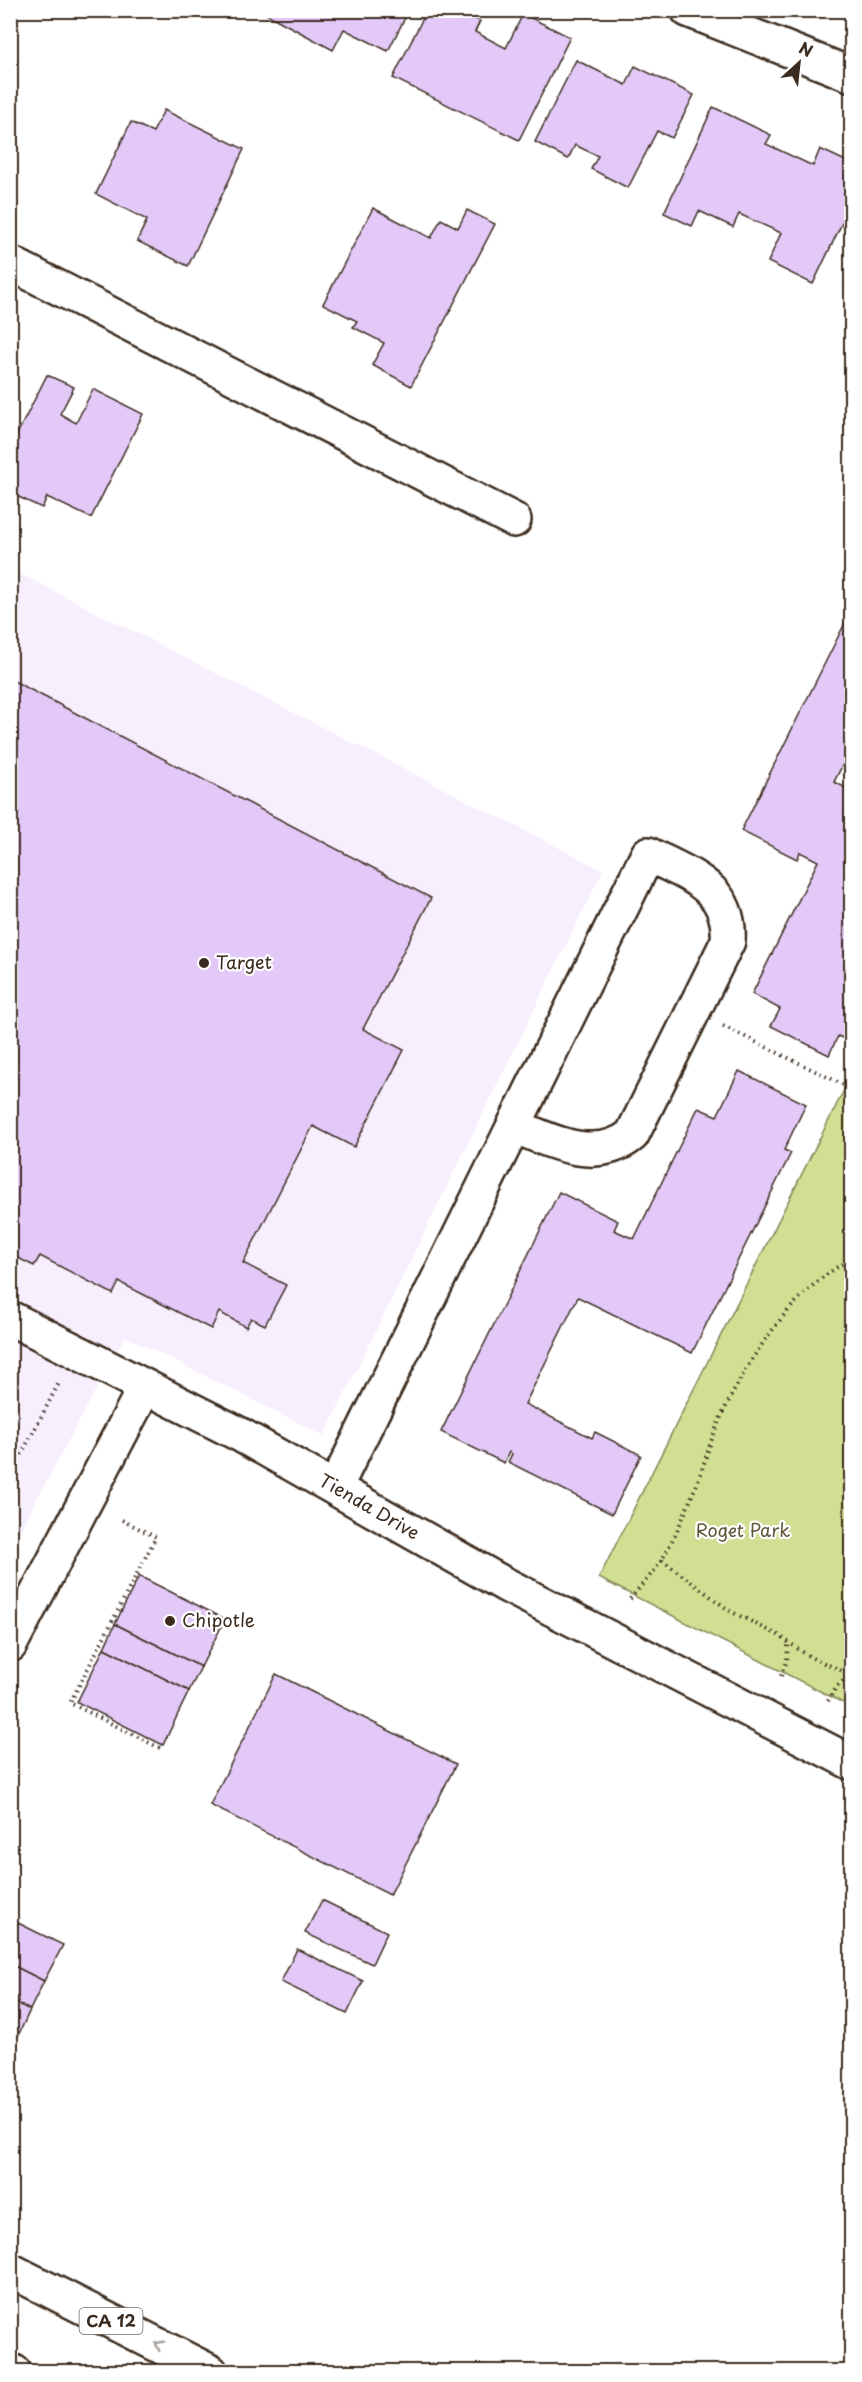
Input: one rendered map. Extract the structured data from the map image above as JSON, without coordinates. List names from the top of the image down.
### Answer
{
  "streets": {
    "street": ["Tienda Drive", "CA 12"]
  },
  "parks": ["Roget Park"],
  "places": ["Target", "Chipotle"],
  "north": "top right"
}
